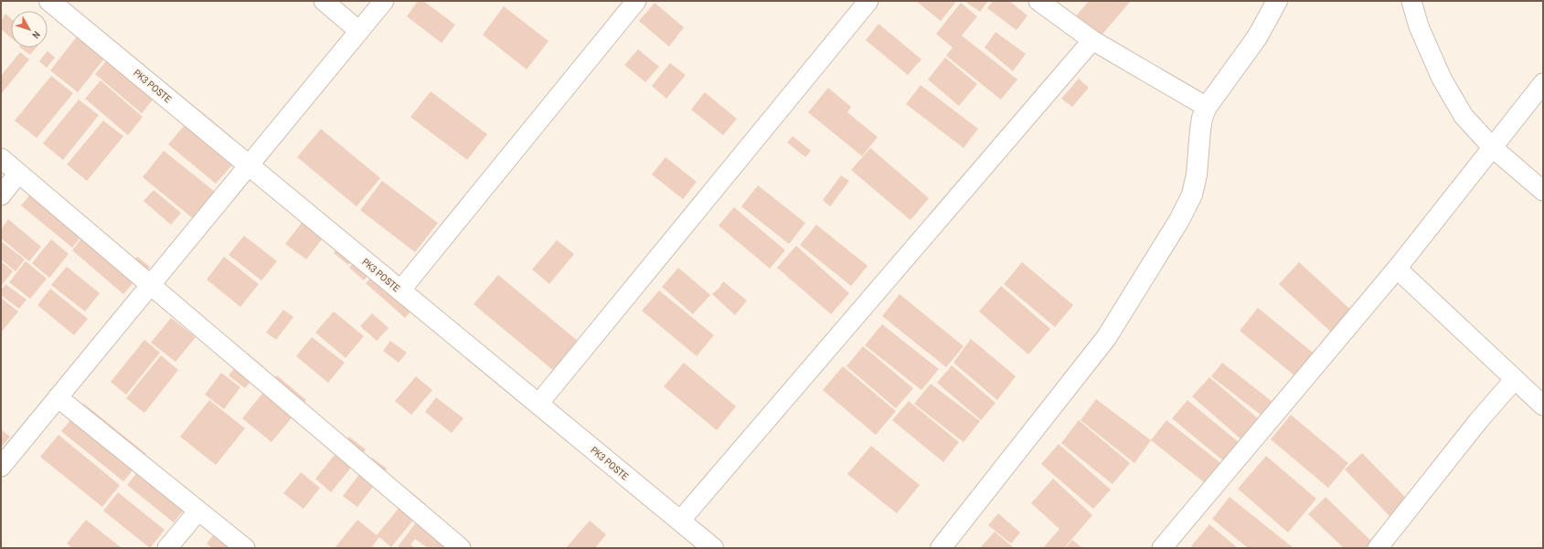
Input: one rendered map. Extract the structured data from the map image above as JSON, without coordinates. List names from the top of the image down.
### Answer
{
  "streets": {
    "street": ["PK3 POSTE"]
  },
  "north": "bottom right"
}
